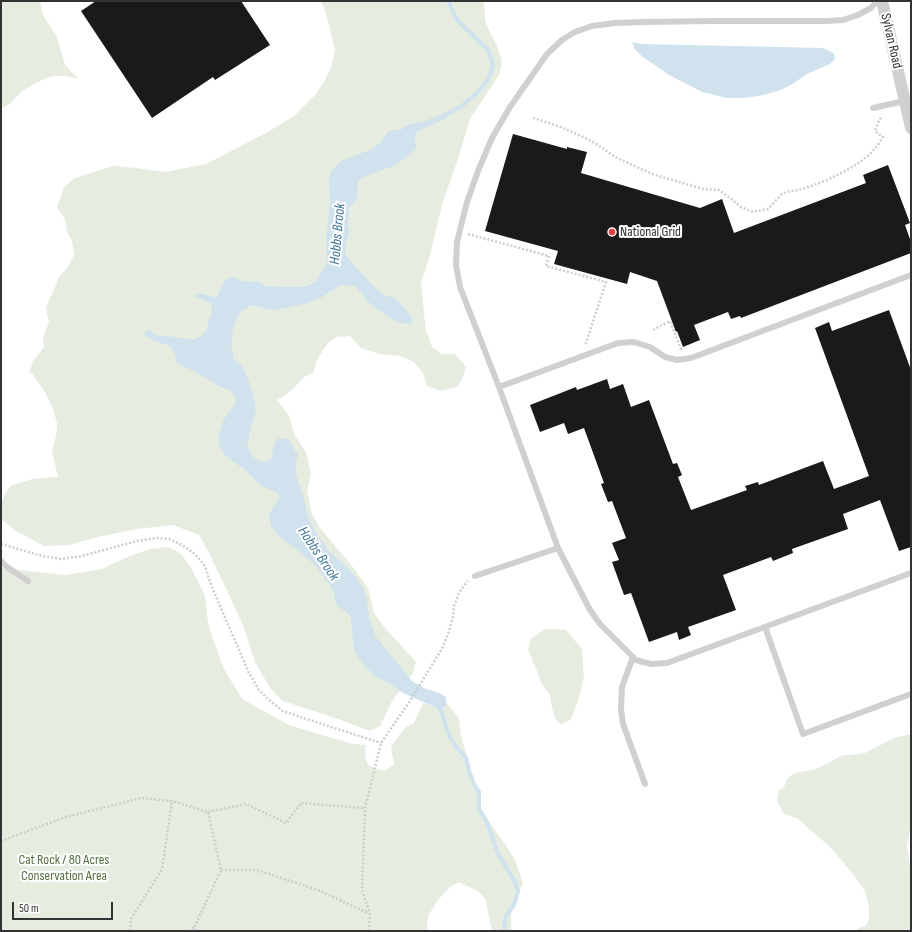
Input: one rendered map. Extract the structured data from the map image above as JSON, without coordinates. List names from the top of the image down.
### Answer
{
  "streets": {
    "street": ["Sylvan Road"]
  },
  "water": ["Hobbs Brook"],
  "parks": ["Cat Rock / 80 Acres Conservation Area"],
  "places": ["National Grid"],
  "scale_bar": "50 m"
}
